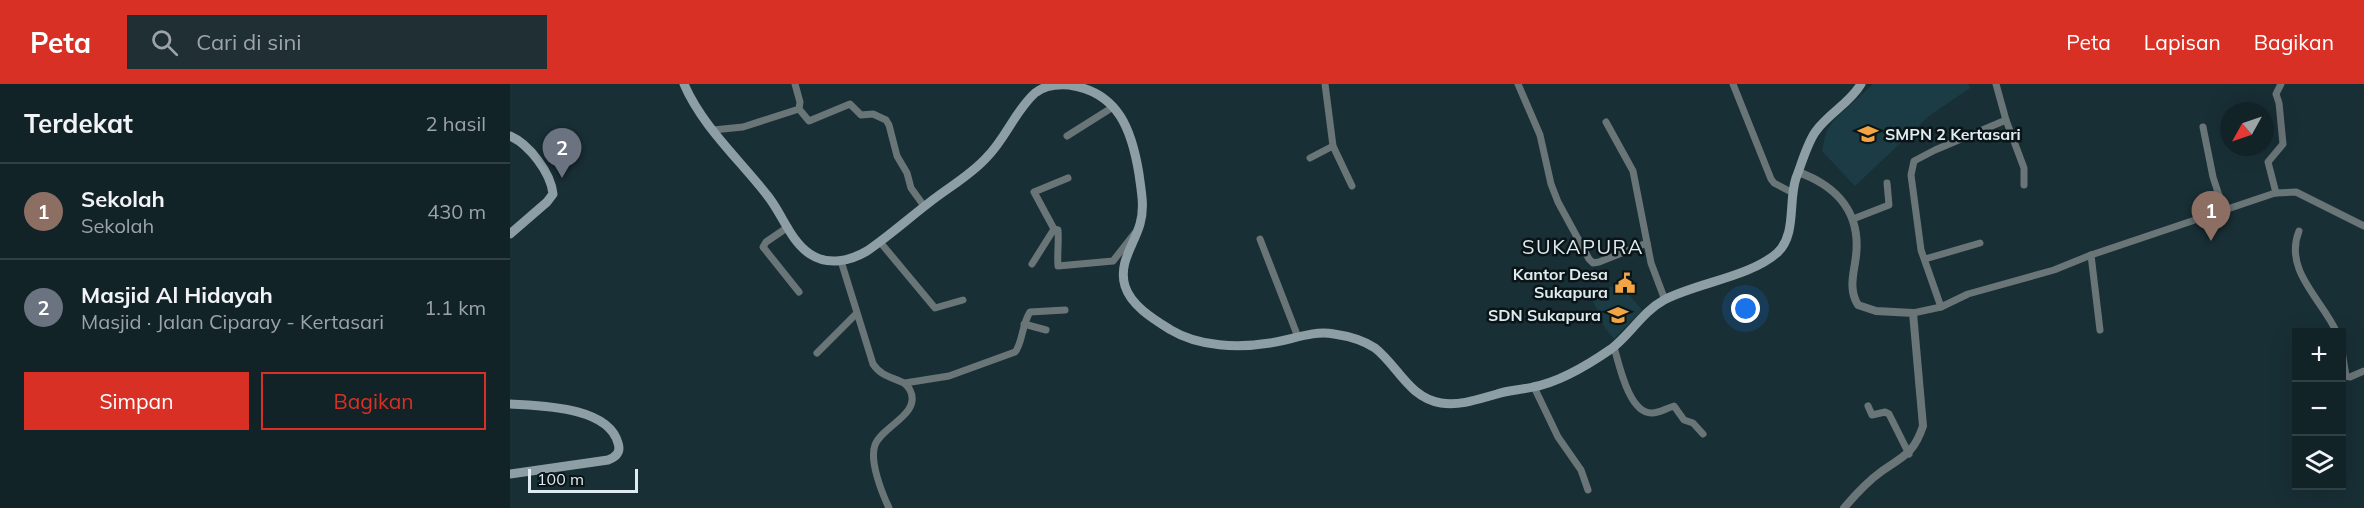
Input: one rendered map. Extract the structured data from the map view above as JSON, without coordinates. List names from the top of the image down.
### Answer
{
  "districts": ["SUKAPURA"],
  "places": {
    "school or university": ["SMPN 2 Kertasari", "SDN Sukapura"],
    "public building": ["Kantor Desa Sukapura"]
  },
  "scale_bar": "100 m",
  "north": "bottom left",
  "page": {
    "header": "Peta",
    "search": "Cari di sini",
    "nav": ["Peta", "Lapisan", "Bagikan"],
    "heading": ["Terdekat", "2 hasil"],
    "pins": ["2", "1"],
    "list": [
      {
        "mark": "1",
        "name": "Sekolah",
        "note": "Sekolah",
        "value": "430 m"
      },
      {
        "mark": "2",
        "name": "Masjid Al Hidayah",
        "note": "Masjid · Jalan Ciparay - Kertasari",
        "value": "1.1 km"
      }
    ],
    "map_buttons": ["+", "−"],
    "buttons": ["Simpan", "Bagikan"],
    "scale": "100 m"
  }
}
